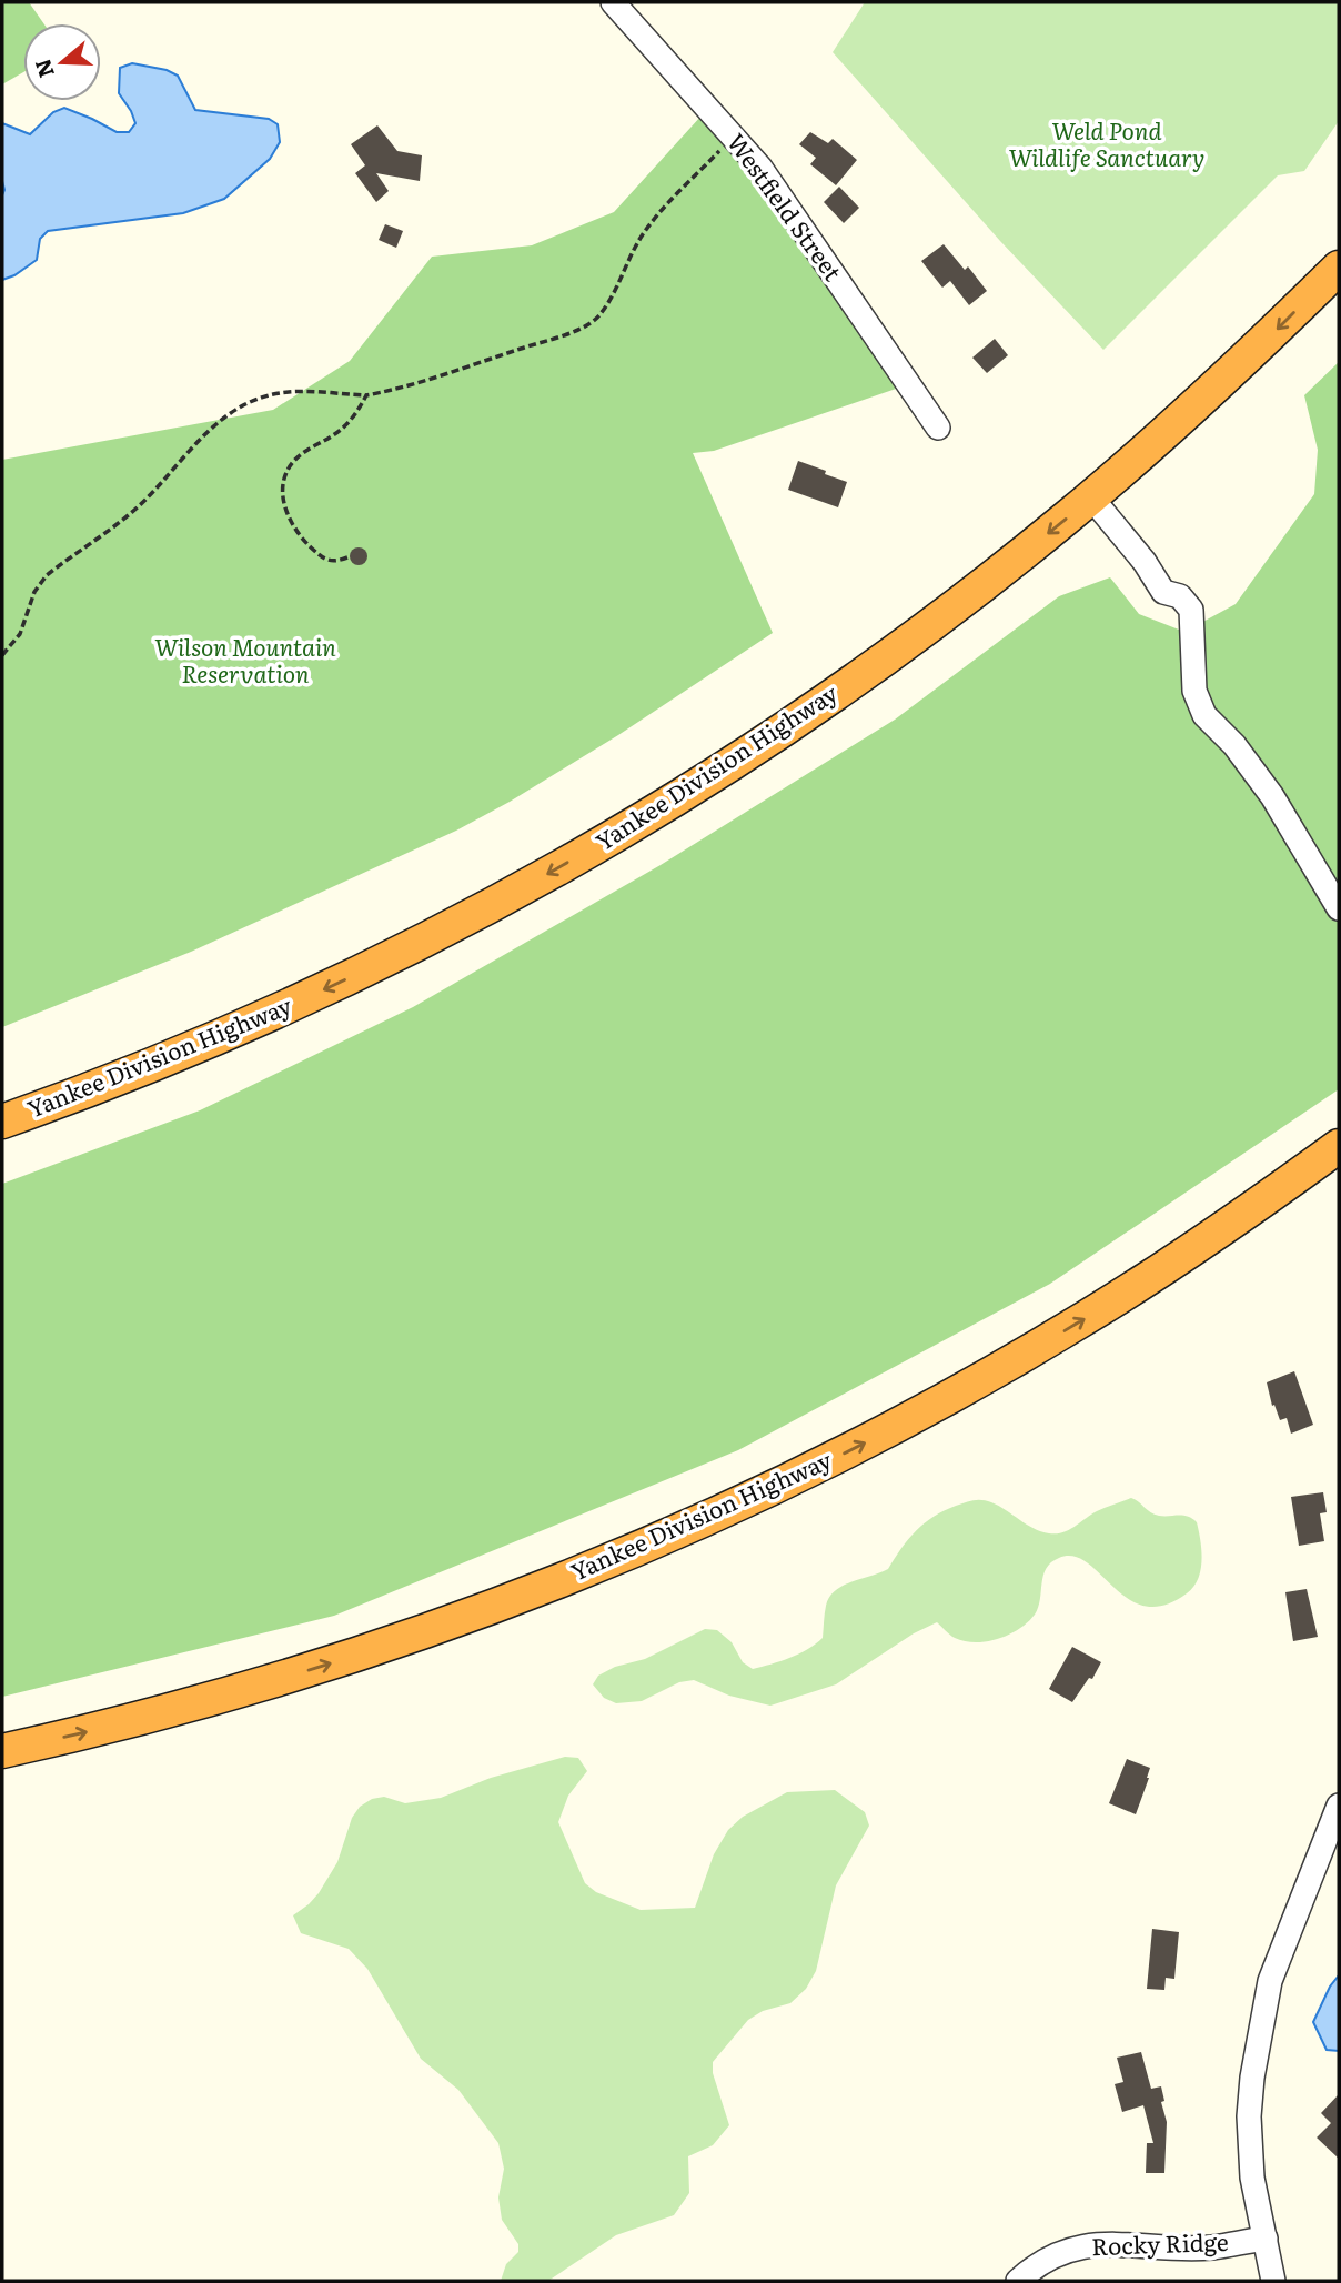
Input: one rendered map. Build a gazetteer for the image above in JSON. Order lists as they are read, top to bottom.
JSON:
{
  "streets": {
    "highway": ["Yankee Division Highway"],
    "street": ["Westfield Street", "Rocky Ridge"]
  },
  "parks": ["Weld Pond Wildlife Sanctuary", "Wilson Mountain Reservation"],
  "north": "left"
}
